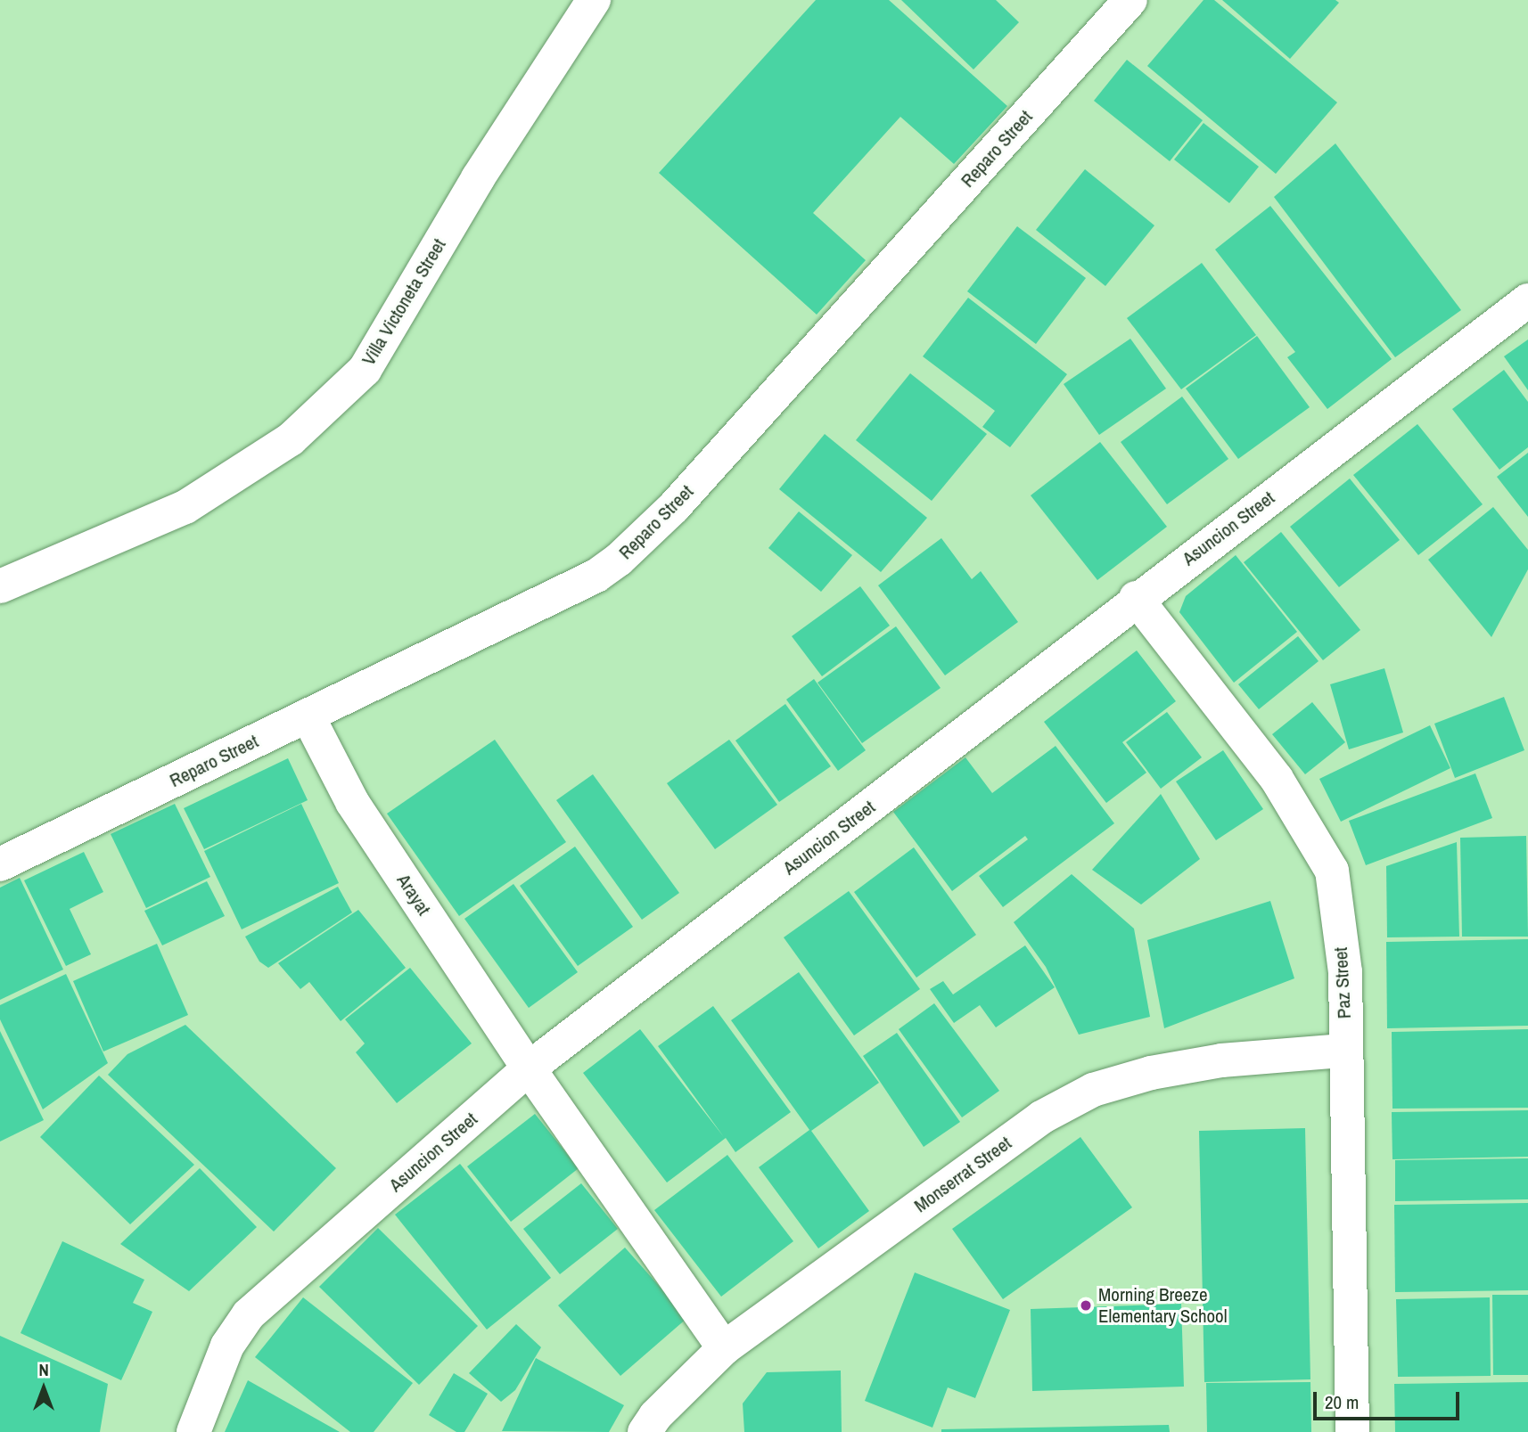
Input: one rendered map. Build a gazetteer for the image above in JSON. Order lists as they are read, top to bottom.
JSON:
{
  "streets": {
    "street": [
      "Reparo Street",
      "Villa Victoneta Street",
      "Asuncion Street",
      "Arayat",
      "Paz Street",
      "Monserrat Street"
    ]
  },
  "crossings": [
    ["Reparo Street", "Arayat"],
    ["Asuncion Street", "Arayat"],
    ["Asuncion Street", "Paz Street"],
    ["Arayat", "Monserrat Street"],
    ["Paz Street", "Monserrat Street"]
  ],
  "places": ["Morning Breeze Elementary School"],
  "scale_bar": "20 m",
  "north": "top"
}
